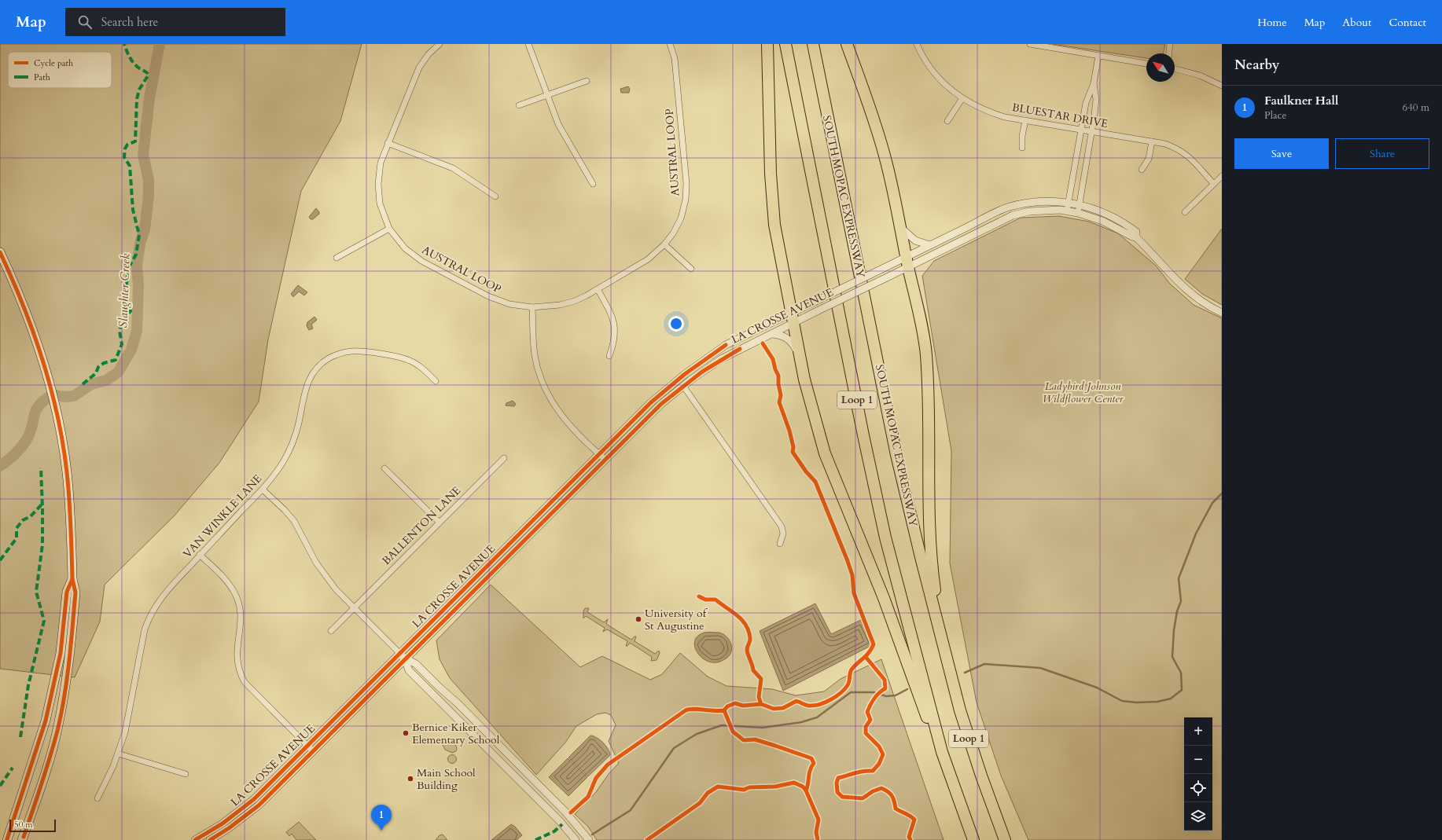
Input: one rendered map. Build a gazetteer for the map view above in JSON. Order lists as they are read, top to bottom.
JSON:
{
  "streets": {
    "highway": ["SOUTH MOPAC EXPRESSWAY", "Loop 1"],
    "street": [
      "BLUESTAR DRIVE",
      "AUSTRAL LOOP",
      "LA CROSSE AVENUE",
      "VAN WINKLE LANE",
      "BALLENTON LANE"
    ]
  },
  "water": ["Slaughter Creek"],
  "parks": ["Ladybird Johnson Wildflower Center"],
  "places": ["University of St Augustine", "Bernice Kiker Elementary School", "Main School Building"],
  "legend": ["Cycle path", "Path"],
  "scale_bar": "50 m",
  "north": "top left",
  "page": {
    "header": "Map",
    "search": "Search here",
    "nav": [
      "Home",
      "Map",
      "About",
      "Contact"
    ],
    "heading": "Nearby",
    "list": [
      {
        "mark": "1",
        "name": "Faulkner Hall",
        "note": "Place",
        "value": "640 m"
      }
    ],
    "buttons": ["Save", "Share"],
    "map_buttons": ["+", "−"],
    "pins": "1",
    "scale": "50 m"
  }
}
